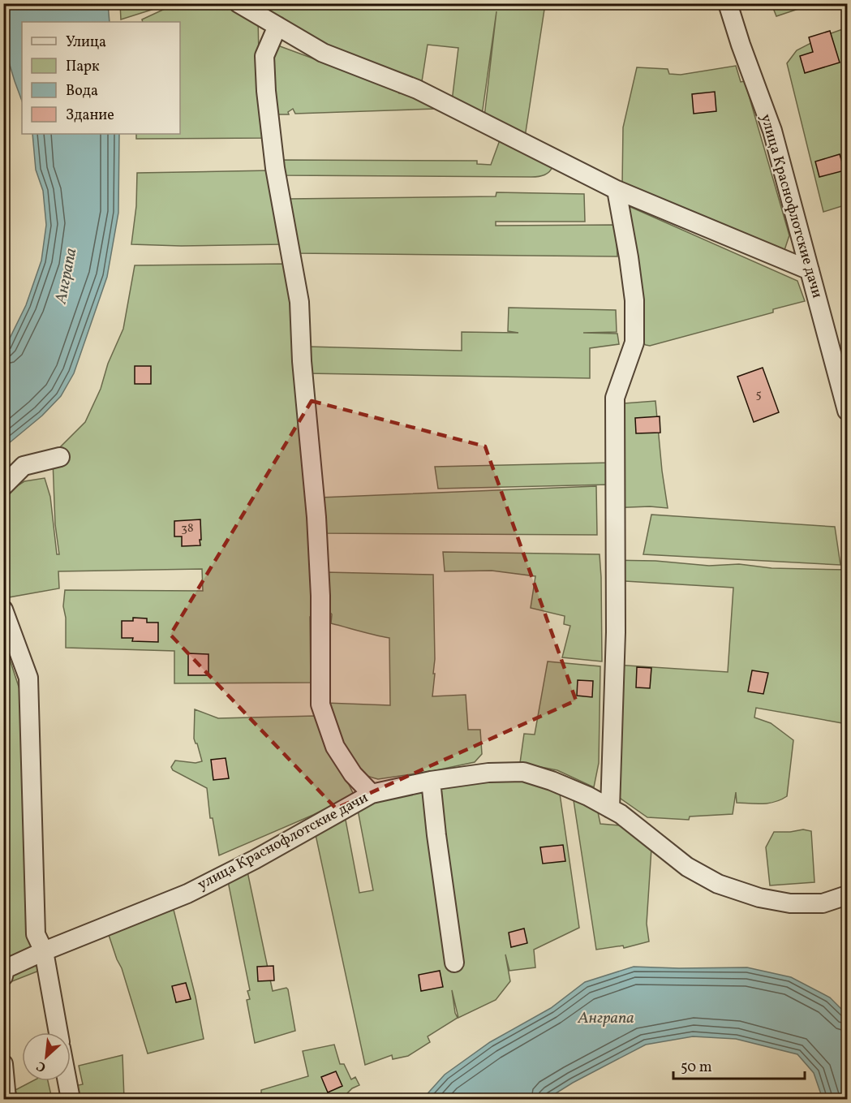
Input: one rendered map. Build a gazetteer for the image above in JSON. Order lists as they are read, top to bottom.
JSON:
{
  "streets": {
    "street": ["улица Краснофлотские дачи"]
  },
  "water": ["Анграпа"],
  "house_numbers": ["5", "38"],
  "legend": [
    "Улица",
    "Парк",
    "Вода",
    "Здание"
  ],
  "scale_bar": "50 m",
  "north": "bottom left"
}
